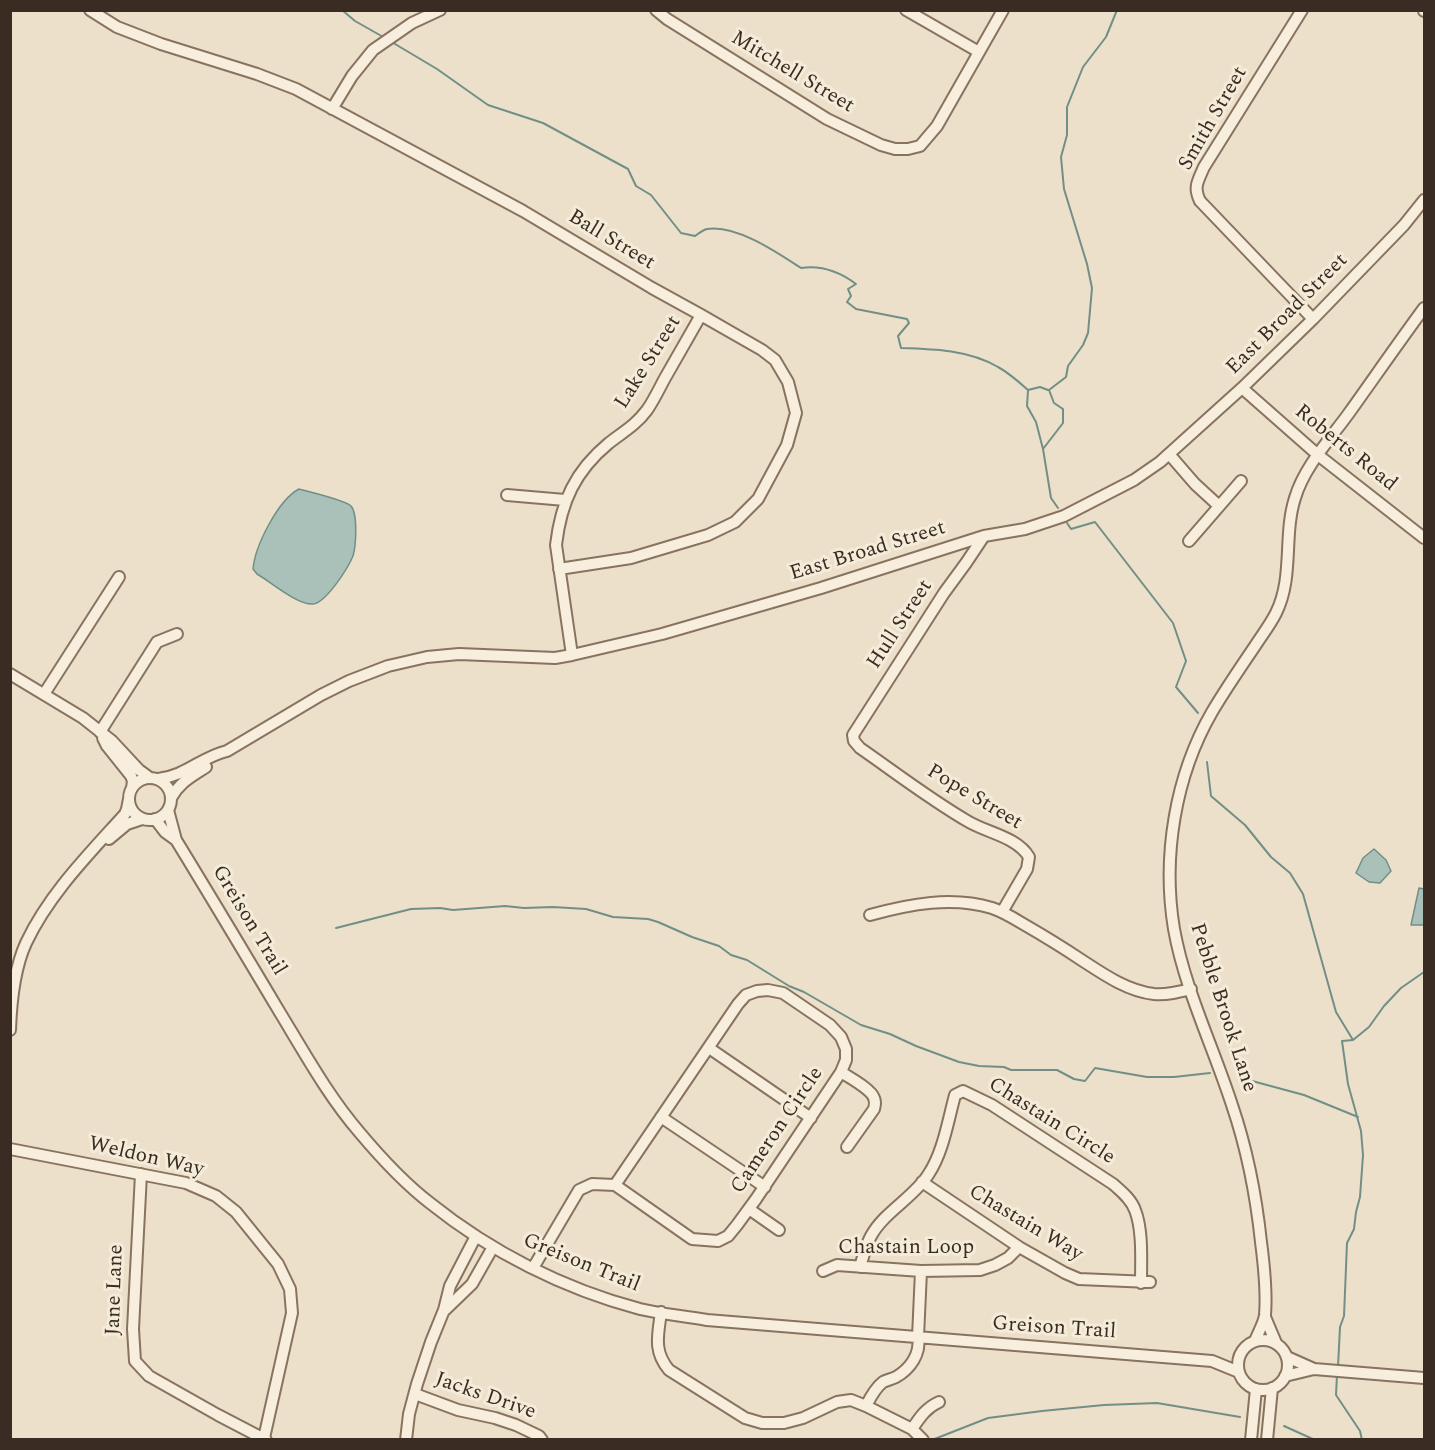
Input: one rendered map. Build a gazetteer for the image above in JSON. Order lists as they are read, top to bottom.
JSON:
{
  "streets": {
    "street": [
      "Mitchell Street",
      "Smith Street",
      "Ball Street",
      "East Broad Street",
      "Lake Street",
      "Roberts Road",
      "Hull Street",
      "Pope Street",
      "Greison Trail",
      "Pebble Brook Lane",
      "Chastain Circle",
      "Cameron Circle",
      "Weldon Way",
      "Chastain Way",
      "Chastain Loop",
      "Jane Lane",
      "Jacks Drive"
    ]
  },
  "crossings": [
    ["Smith Street", "East Broad Street"],
    ["Ball Street", "Lake Street"],
    ["East Broad Street", "Lake Street"],
    ["East Broad Street", "Roberts Road"],
    ["East Broad Street", "Hull Street"],
    ["East Broad Street", "Greison Trail"],
    ["Roberts Road", "Pebble Brook Lane"],
    ["Hull Street", "Pope Street"],
    ["Greison Trail", "Pebble Brook Lane"],
    ["Chastain Circle", "Chastain Way"],
    ["Chastain Circle", "Chastain Loop"],
    ["Weldon Way", "Jane Lane"],
    ["Chastain Way", "Chastain Loop"]
  ]
}
